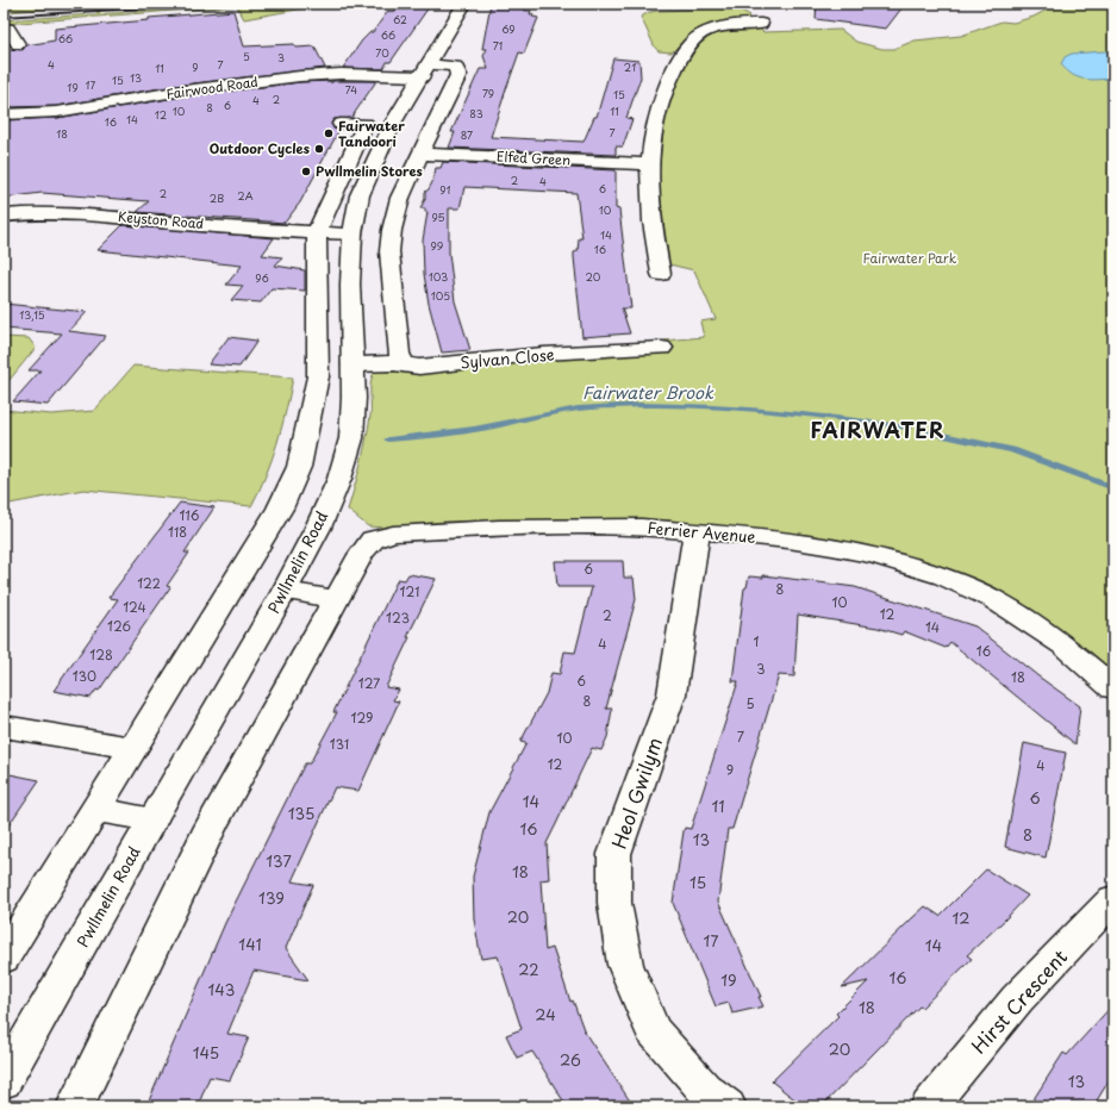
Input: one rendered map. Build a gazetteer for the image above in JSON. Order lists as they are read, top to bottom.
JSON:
{
  "streets": {
    "street": [
      "Fairwood Road",
      "Elfed Green",
      "Keyston Road",
      "Sylvan Close",
      "Ferrier Avenue",
      "Pwllmelin Road",
      "Heol Gwilym",
      "Hirst Crescent"
    ]
  },
  "crossings": [
    ["Fairwood Road", "Pwllmelin Road"],
    ["Keyston Road", "Pwllmelin Road"],
    ["Sylvan Close", "Pwllmelin Road"],
    ["Ferrier Avenue", "Heol Gwilym"]
  ],
  "districts": ["FAIRWATER"],
  "water": ["Fairwater Brook"],
  "parks": ["Fairwater Park"],
  "places": ["Fairwater Tandoori", "Outdoor Cycles", "Pwllmelin Stores"],
  "house_numbers": [
    "62",
    "69",
    "66",
    "66",
    "71",
    "70",
    "5",
    "3",
    "4",
    "7",
    "9",
    "21",
    "11",
    "13",
    "15",
    "17",
    "19",
    "74",
    "79",
    "15",
    "2",
    "4",
    "6",
    "8",
    "10",
    "11",
    "83",
    "12",
    "14",
    "16",
    "7",
    "18",
    "87",
    "2",
    "4",
    "6",
    "91",
    "2",
    "2A",
    "2B",
    "10",
    "95",
    "14",
    "99",
    "16",
    "103",
    "20",
    "96",
    "105",
    "13,15",
    "116",
    "118",
    "6",
    "122",
    "8",
    "121",
    "10",
    "124",
    "12",
    "2",
    "123",
    "126",
    "14",
    "1",
    "4",
    "16",
    "128",
    "3",
    "130",
    "18",
    "6",
    "127",
    "8",
    "5",
    "129",
    "7",
    "10",
    "131",
    "12",
    "4",
    "9",
    "6",
    "14",
    "11",
    "135",
    "16",
    "8",
    "13",
    "137",
    "18",
    "15",
    "139",
    "20",
    "12",
    "17",
    "141",
    "14",
    "22",
    "16",
    "19",
    "143",
    "18",
    "24",
    "20",
    "145",
    "26",
    "13"
  ]
}
